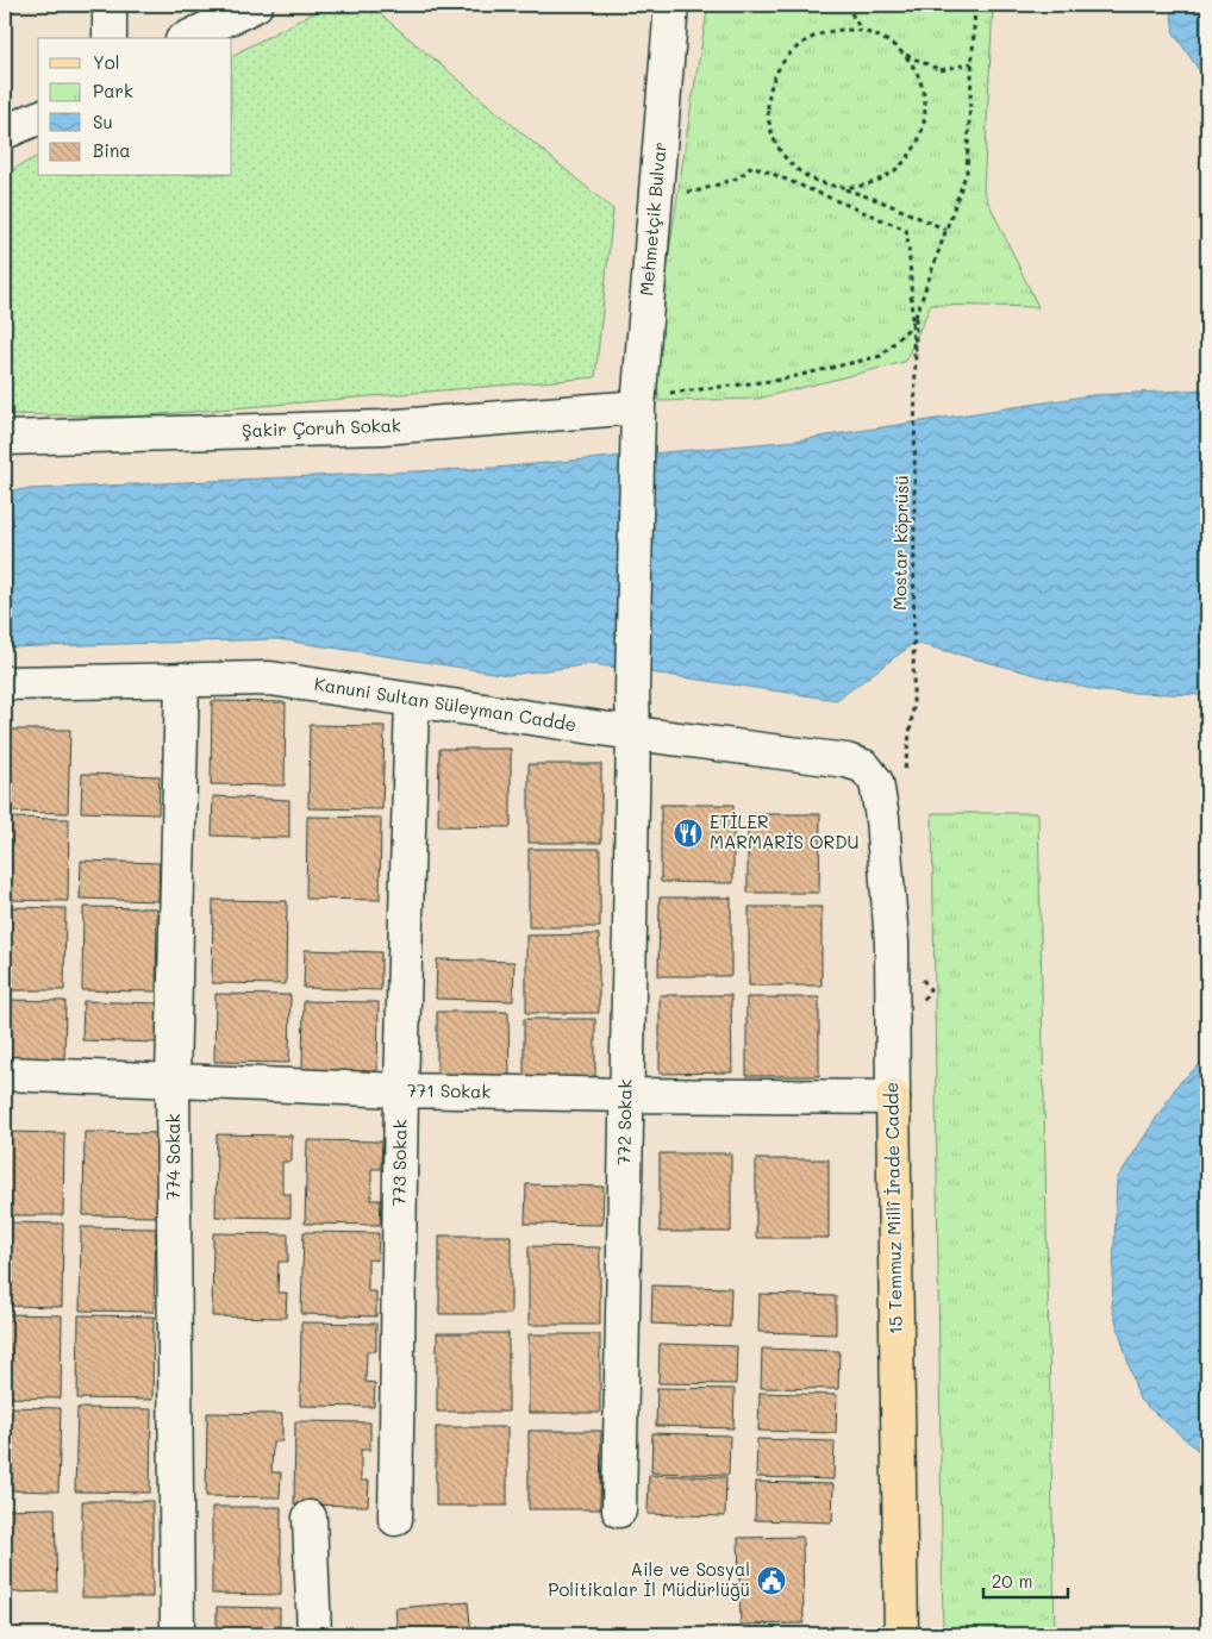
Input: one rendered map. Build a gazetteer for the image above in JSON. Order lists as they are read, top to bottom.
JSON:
{
  "streets": {
    "main road": ["15 Temmuz Millî İrade Cadde"],
    "street": [
      "Mehmetçik Bulvar",
      "Şakir Çoruh Sokak",
      "Kanuni Sultan Süleyman Cadde",
      "771 Sokak",
      "772 Sokak",
      "774 Sokak",
      "773 Sokak"
    ],
    "path": ["Mostar köprüsü"]
  },
  "crossings": [
    ["Mehmetçik Bulvar", "Şakir Çoruh Sokak"],
    ["Mehmetçik Bulvar", "Kanuni Sultan Süleyman Cadde"],
    ["Mehmetçik Bulvar", "772 Sokak"],
    ["Kanuni Sultan Süleyman Cadde", "772 Sokak"],
    ["Kanuni Sultan Süleyman Cadde", "774 Sokak"],
    ["Kanuni Sultan Süleyman Cadde", "773 Sokak"],
    ["Kanuni Sultan Süleyman Cadde", "15 Temmuz Millî İrade Cadde"],
    ["771 Sokak", "772 Sokak"],
    ["771 Sokak", "774 Sokak"],
    ["771 Sokak", "773 Sokak"],
    ["771 Sokak", "15 Temmuz Millî İrade Cadde"]
  ],
  "places": {
    "restaurant": ["ETİLER MARMARİS ORDU"],
    "public building": ["Aile ve Sosyal Politikalar İl Müdürlüğü"]
  },
  "legend": [
    "Yol",
    "Park",
    "Su",
    "Bina"
  ],
  "scale_bar": "20 m"
}
